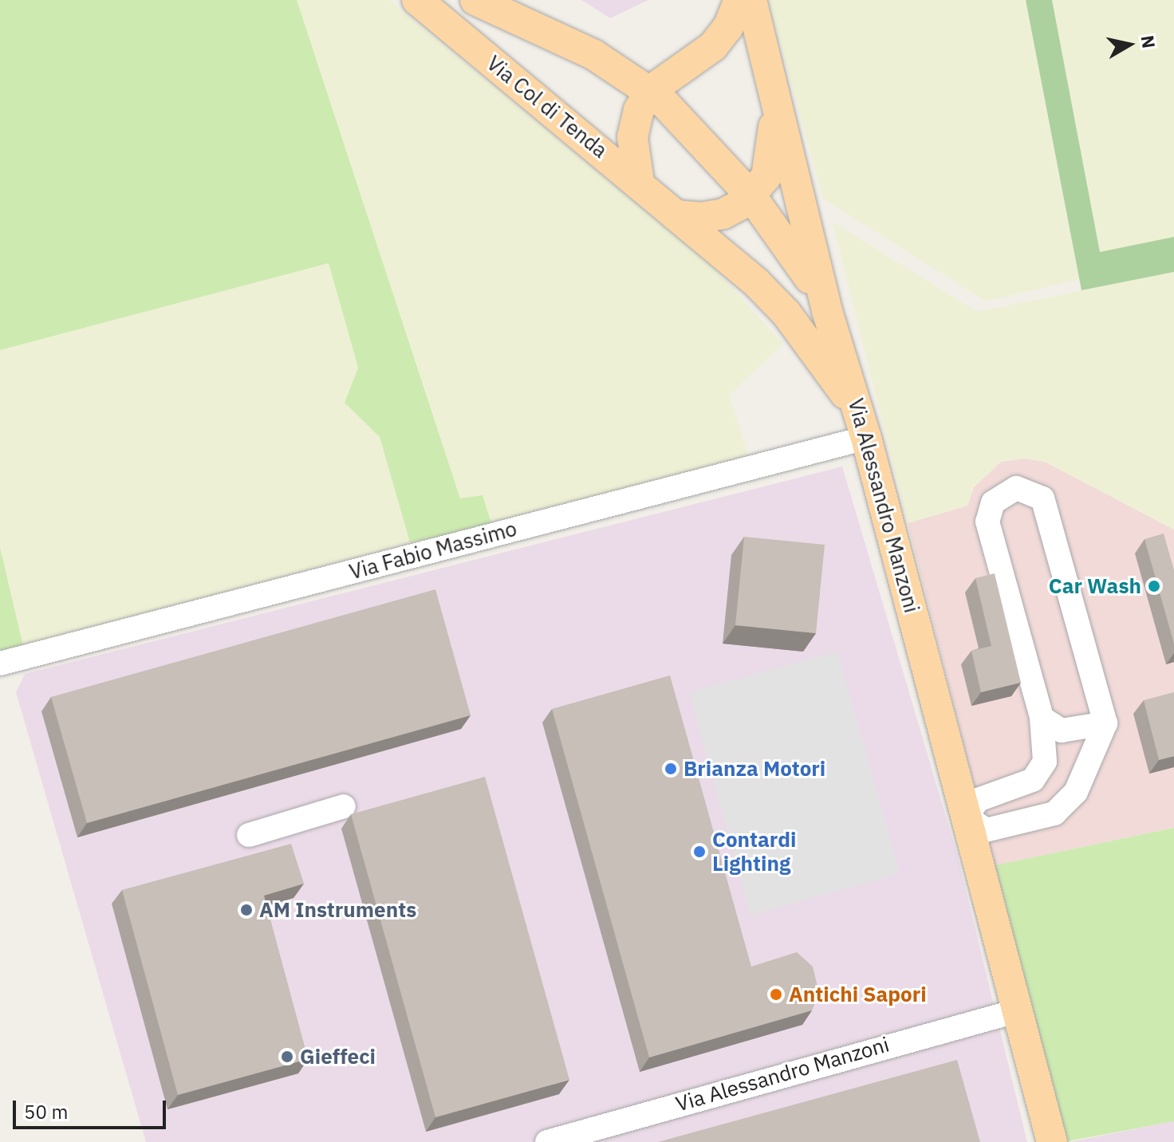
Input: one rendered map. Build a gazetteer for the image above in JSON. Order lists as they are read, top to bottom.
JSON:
{
  "streets": {
    "main road": ["Via Col di Tenda", "Via Alessandro Manzoni"],
    "street": ["Via Fabio Massimo"]
  },
  "crossings": [
    ["Via Col di Tenda", "Via Alessandro Manzoni"],
    ["Via Col di Tenda", "Via Fabio Massimo"],
    ["Via Alessandro Manzoni", "Via Fabio Massimo"]
  ],
  "places": [
    "Car Wash",
    "Brianza Motori",
    "Contardi Lighting",
    "AM Instruments",
    "Antichi Sapori",
    "Gieffeci"
  ],
  "scale_bar": "50 m",
  "north": "right"
}
